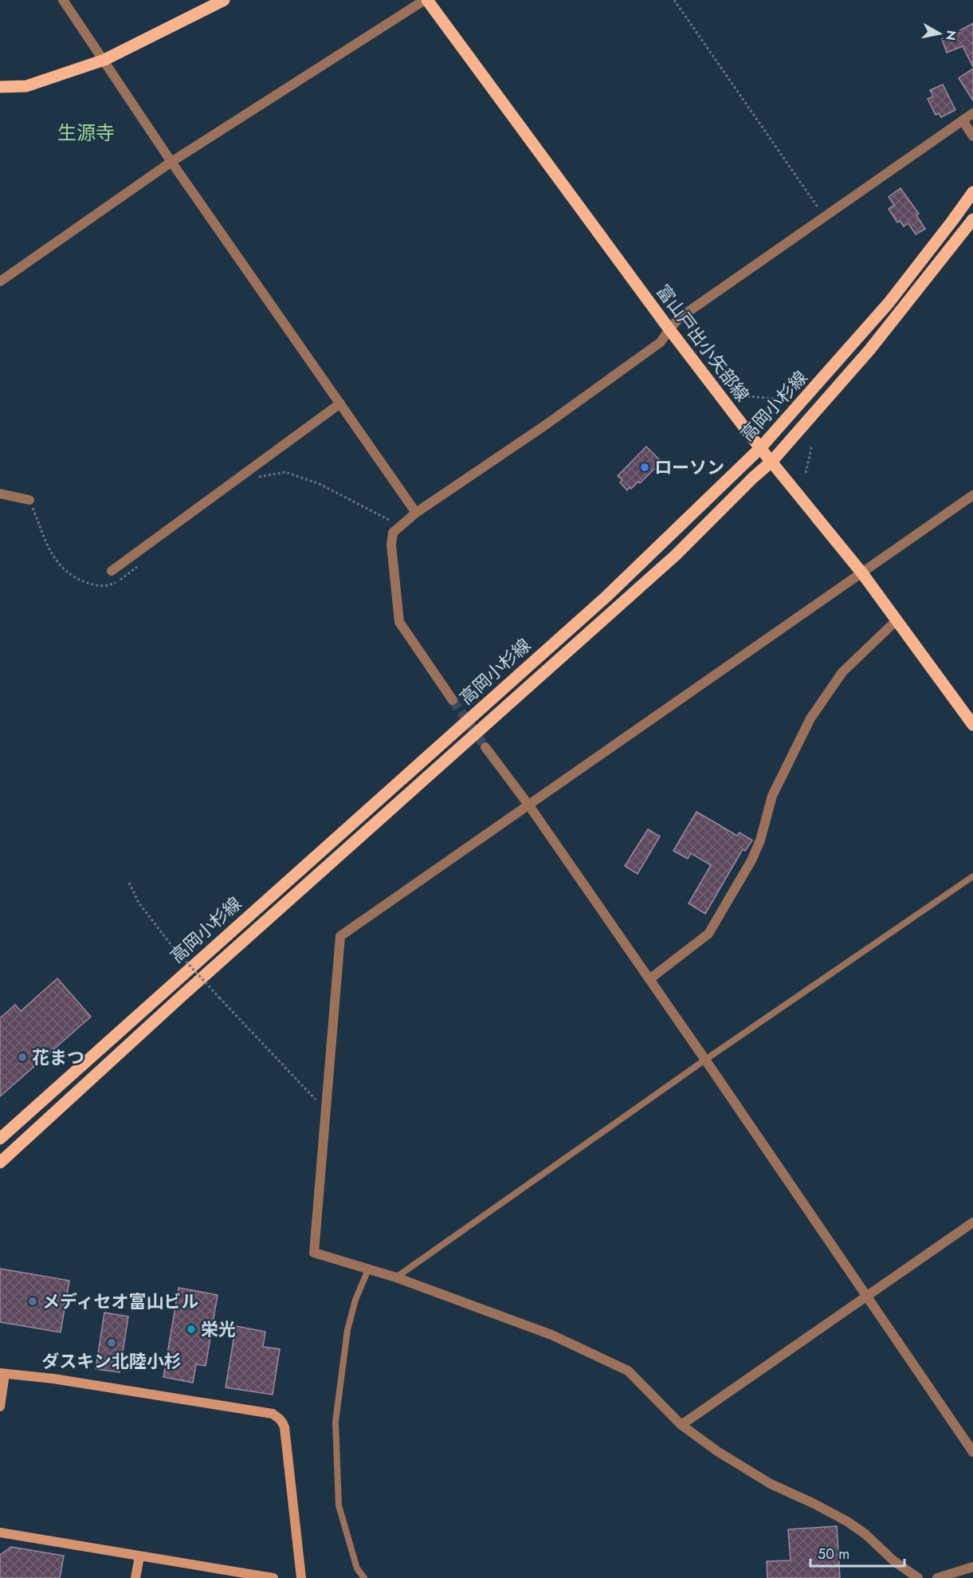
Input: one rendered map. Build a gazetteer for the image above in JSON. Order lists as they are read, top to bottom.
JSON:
{
  "streets": {
    "main road": ["富山戸出小矢部線", "高岡小杉線"]
  },
  "crossings": [
    ["富山戸出小矢部線", "高岡小杉線"]
  ],
  "districts": ["生源寺"],
  "places": [
    "ローソン",
    "花まつ",
    "メディセオ富山ビル",
    "栄光",
    "ダスキン北陸小杉"
  ],
  "scale_bar": "50 m",
  "north": "right"
}
